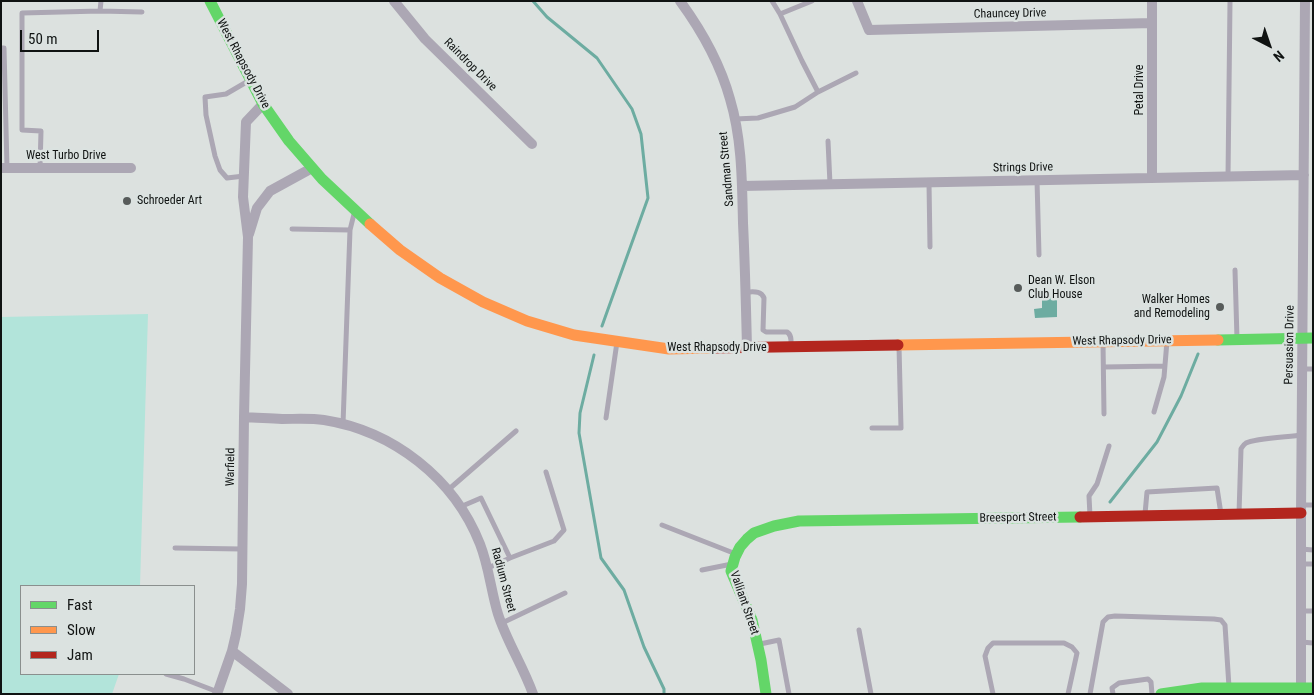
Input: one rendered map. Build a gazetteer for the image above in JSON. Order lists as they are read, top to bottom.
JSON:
{
  "streets": {
    "street": [
      "Chauncey Drive",
      "West Rhapsody Drive",
      "Raindrop Drive",
      "Petal Drive",
      "West Turbo Drive",
      "Strings Drive",
      "Sandman Street",
      "Persuasion Drive",
      "Warfield",
      "Breesport Street",
      "Radium Street",
      "Valliant Street"
    ]
  },
  "crossings": [
    ["Chauncey Drive", "Petal Drive"],
    ["West Rhapsody Drive", "Sandman Street"],
    ["West Rhapsody Drive", "Persuasion Drive"],
    ["West Rhapsody Drive", "Warfield"],
    ["Petal Drive", "Strings Drive"],
    ["Strings Drive", "Sandman Street"],
    ["Strings Drive", "Persuasion Drive"],
    ["Persuasion Drive", "Breesport Street"],
    ["Warfield", "Radium Street"],
    ["Breesport Street", "Valliant Street"]
  ],
  "places": ["Schroeder Art", "Dean W. Elson Club House", "Walker Homes and Remodeling"],
  "legend": ["Fast", "Slow", "Jam"],
  "scale_bar": "50 m",
  "north": "bottom right"
}
